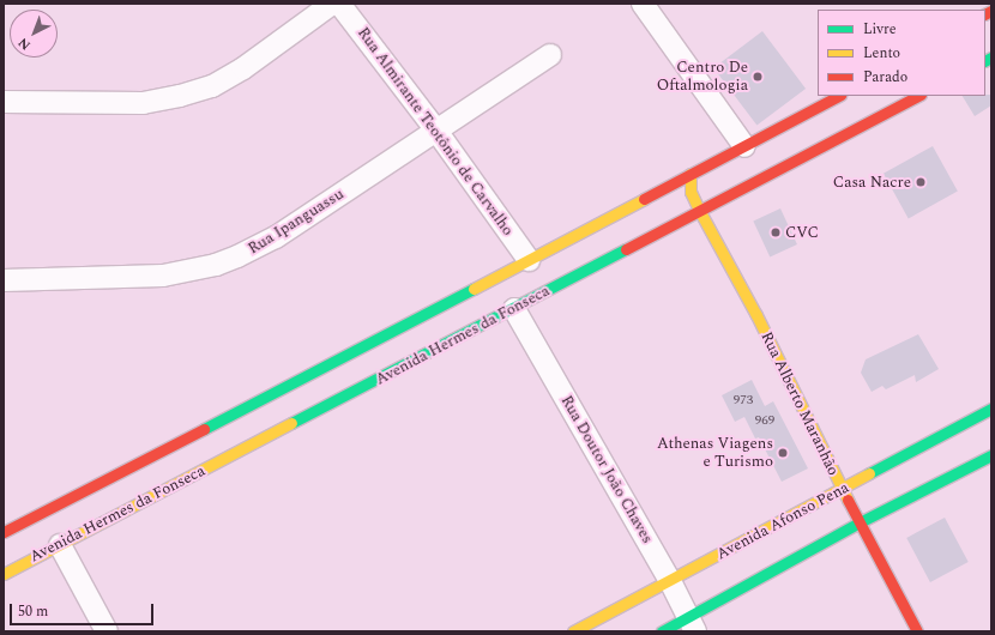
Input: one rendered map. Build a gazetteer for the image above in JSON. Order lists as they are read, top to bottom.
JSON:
{
  "streets": {
    "main road": ["Avenida Hermes da Fonseca", "Rua Alberto Maranhão", "Avenida Afonso Pena"],
    "street": ["Rua Almirante Teotônio de Carvalho", "Rua Ipanguassu", "Rua Doutor João Chaves"]
  },
  "crossings": [
    ["Rua Almirante Teotônio de Carvalho", "Rua Ipanguassu"],
    ["Avenida Hermes da Fonseca", "Rua Alberto Maranhão"],
    ["Avenida Hermes da Fonseca", "Rua Doutor João Chaves"],
    ["Rua Alberto Maranhão", "Avenida Afonso Pena"],
    ["Rua Doutor João Chaves", "Avenida Afonso Pena"]
  ],
  "places": [
    "Centro De Oftalmologia",
    "Casa Nacre",
    "CVC",
    "Athenas Viagens e Turismo"
  ],
  "house_numbers": ["973", "969"],
  "legend": ["Livre", "Lento", "Parado"],
  "scale_bar": "50 m",
  "north": "bottom left"
}
